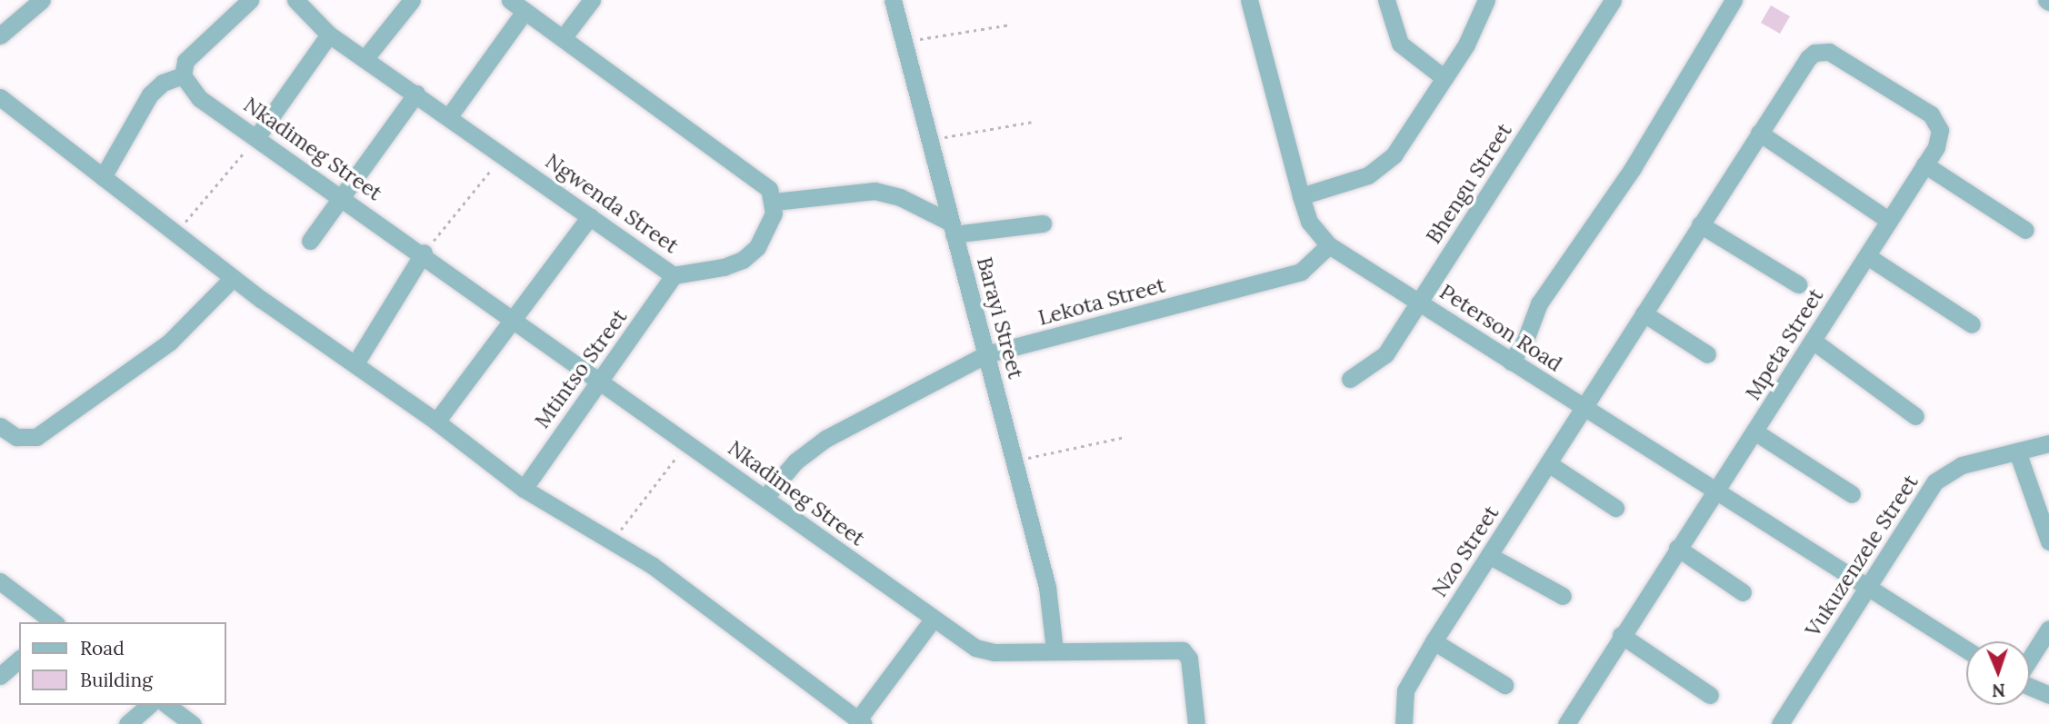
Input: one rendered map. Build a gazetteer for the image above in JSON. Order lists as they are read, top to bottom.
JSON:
{
  "streets": {
    "street": [
      "Nkadimeg Street",
      "Bhengu Street",
      "Ngwenda Street",
      "Lekota Street",
      "Barayi Street",
      "Peterson Road",
      "Mpeta Street",
      "Mtintso Street",
      "Nzo Street",
      "Vukuzenzele Street"
    ]
  },
  "crossings": [
    ["Nkadimeg Street", "Lekota Street"],
    ["Nkadimeg Street", "Barayi Street"],
    ["Nkadimeg Street", "Mtintso Street"],
    ["Bhengu Street", "Peterson Road"],
    ["Ngwenda Street", "Mtintso Street"],
    ["Lekota Street", "Barayi Street"],
    ["Lekota Street", "Peterson Road"],
    ["Peterson Road", "Mpeta Street"],
    ["Peterson Road", "Nzo Street"],
    ["Peterson Road", "Vukuzenzele Street"],
    ["Mpeta Street", "Nzo Street"]
  ],
  "legend": ["Road", "Building"],
  "north": "bottom"
}
